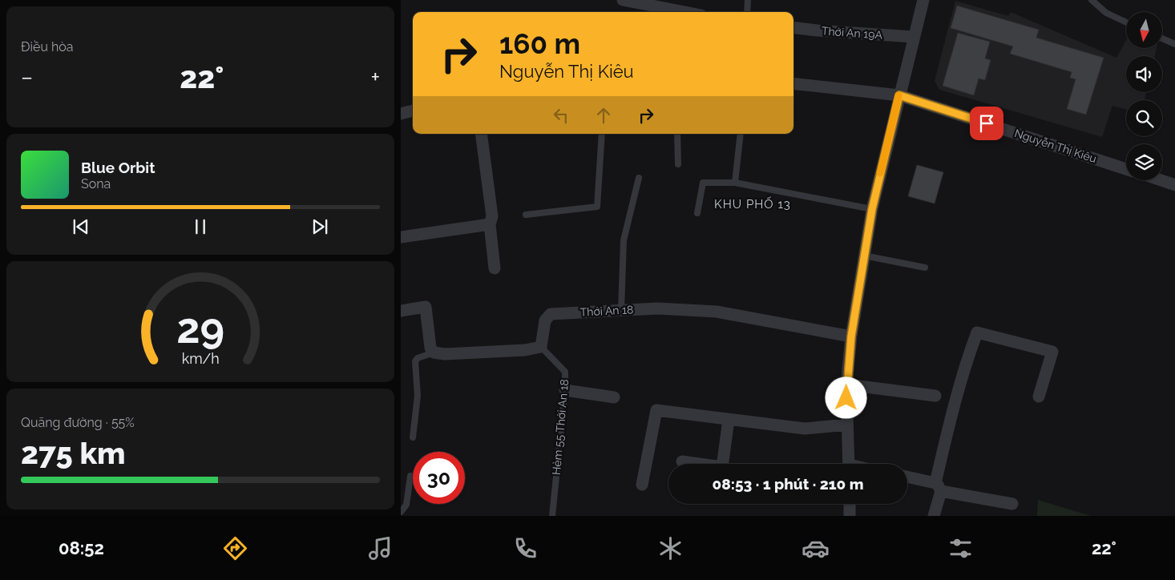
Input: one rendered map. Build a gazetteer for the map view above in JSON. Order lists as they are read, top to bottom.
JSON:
{
  "streets": {
    "street": ["Thới An 19A", "Nguyễn Thị Kiêu", "Thới An 18"],
    "lane": ["Hẻm 55 Thới An 18"]
  },
  "crossings": [
    ["Thới An 18", "Hẻm 55 Thới An 18"]
  ],
  "districts": ["KHU PHỐ 13"],
  "north": "bottom",
  "page": {
    "tile": [
      "Điều hòa",
      ["Quãng đường · 55%", "275 km"]
    ],
    "turn": ["160 m", "Nguyễn Thị Kiêu"],
    "heat": ["−", "22°", "+"],
    "song": ["Blue Orbit", "Sona"],
    "limit": "30",
    "trip": "08:53 · 1 phút · 210 m",
    "tabs": ["08:52", "22°"],
    "gauge": ["29", "km/h"]
  }
}
